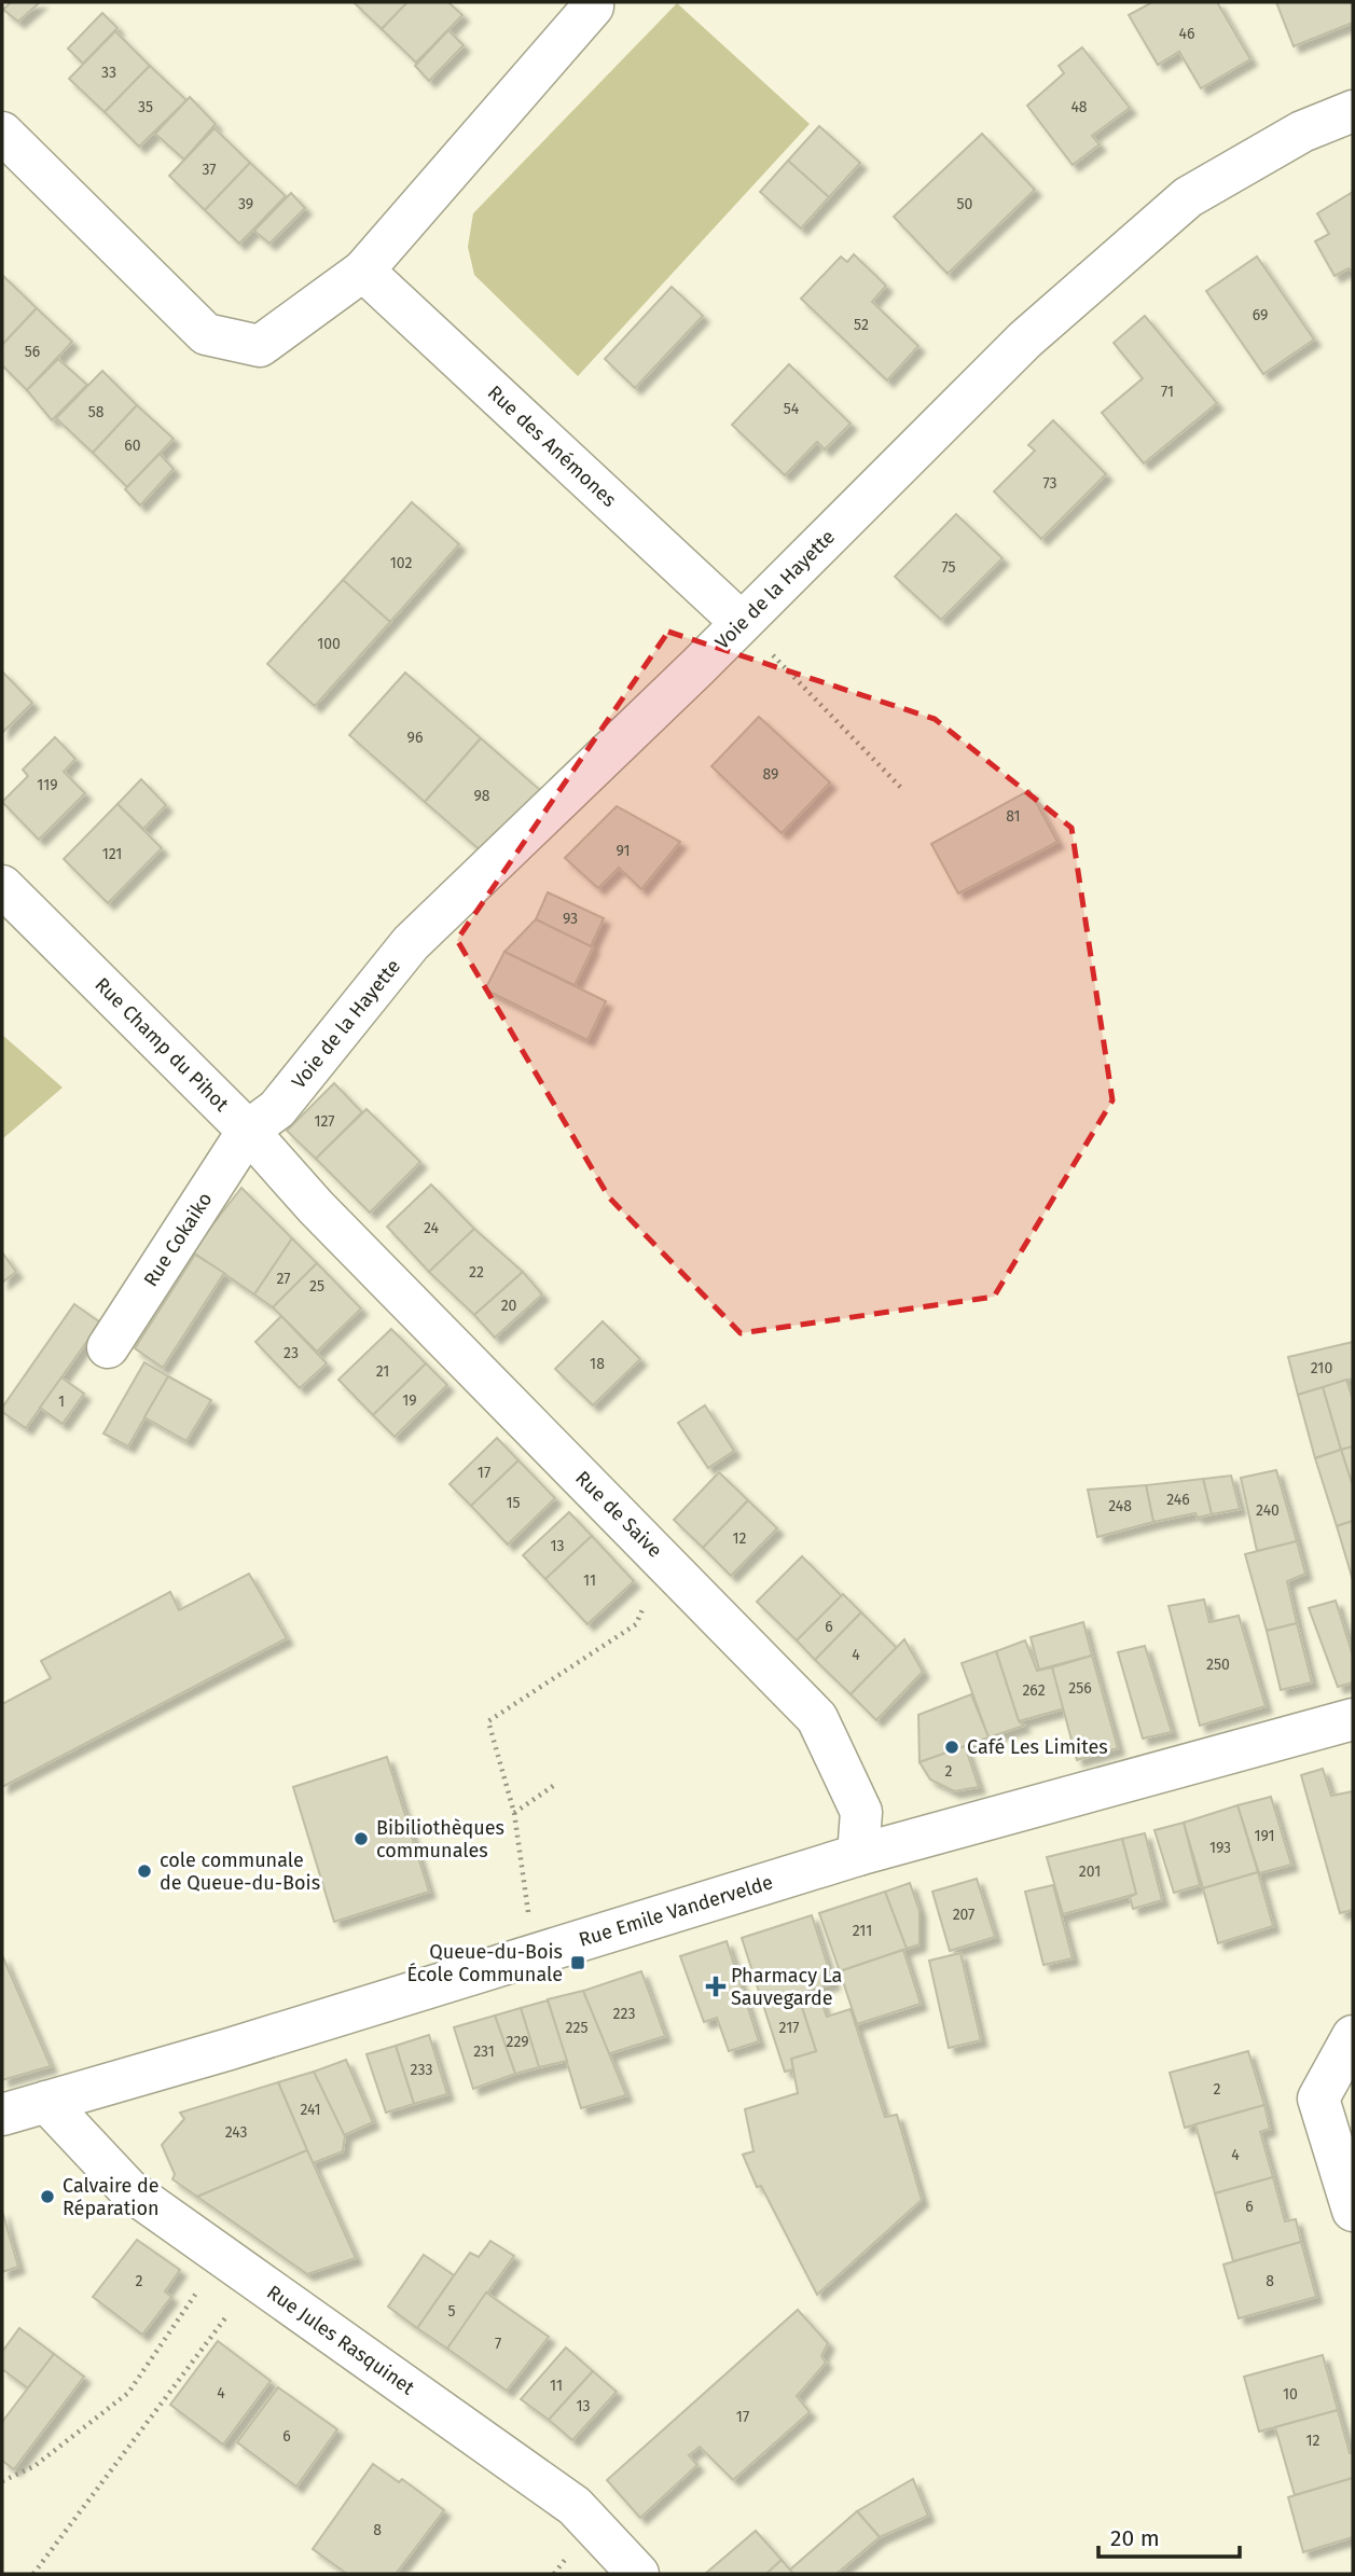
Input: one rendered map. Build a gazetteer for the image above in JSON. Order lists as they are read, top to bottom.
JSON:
{
  "streets": {
    "street": [
      "Rue des Anémones",
      "Voie de la Hayette",
      "Rue Champ du Pihot",
      "Rue Cokaiko",
      "Rue de Saive",
      "Rue Emile Vandervelde",
      "Rue Jules Rasquinet"
    ]
  },
  "crossings": [
    ["Rue des Anémones", "Voie de la Hayette"],
    ["Voie de la Hayette", "Rue Champ du Pihot"],
    ["Voie de la Hayette", "Rue Cokaiko"],
    ["Rue Champ du Pihot", "Rue Cokaiko"],
    ["Rue Champ du Pihot", "Rue de Saive"],
    ["Rue de Saive", "Rue Emile Vandervelde"],
    ["Rue Emile Vandervelde", "Rue Jules Rasquinet"]
  ],
  "places": {
    "other": [
      "Café Les Limites",
      "Bibiliothèques communales",
      "cole communale de Queue-du-Bois",
      "Calvaire de Réparation"
    ],
    "transit": ["Queue-du-Bois École Communale"],
    "health": ["Pharmacy La Sauvegarde"]
  },
  "house_numbers": [
    "46",
    "33",
    "35",
    "48",
    "37",
    "39",
    "50",
    "69",
    "52",
    "56",
    "71",
    "54",
    "58",
    "60",
    "73",
    "102",
    "75",
    "100",
    "96",
    "89",
    "119",
    "98",
    "81",
    "91",
    "121",
    "93",
    "127",
    "24",
    "22",
    "27",
    "25",
    "20",
    "23",
    "18",
    "210",
    "21",
    "19",
    "1",
    "17",
    "246",
    "15",
    "248",
    "240",
    "12",
    "13",
    "11",
    "6",
    "4",
    "250",
    "256",
    "262",
    "2",
    "191",
    "193",
    "201",
    "207",
    "211",
    "223",
    "225",
    "217",
    "229",
    "231",
    "233",
    "2",
    "241",
    "243",
    "4",
    "6",
    "2",
    "8",
    "5",
    "7",
    "11",
    "4",
    "10",
    "13",
    "17",
    "6",
    "12",
    "8"
  ],
  "scale_bar": "20 m"
}
